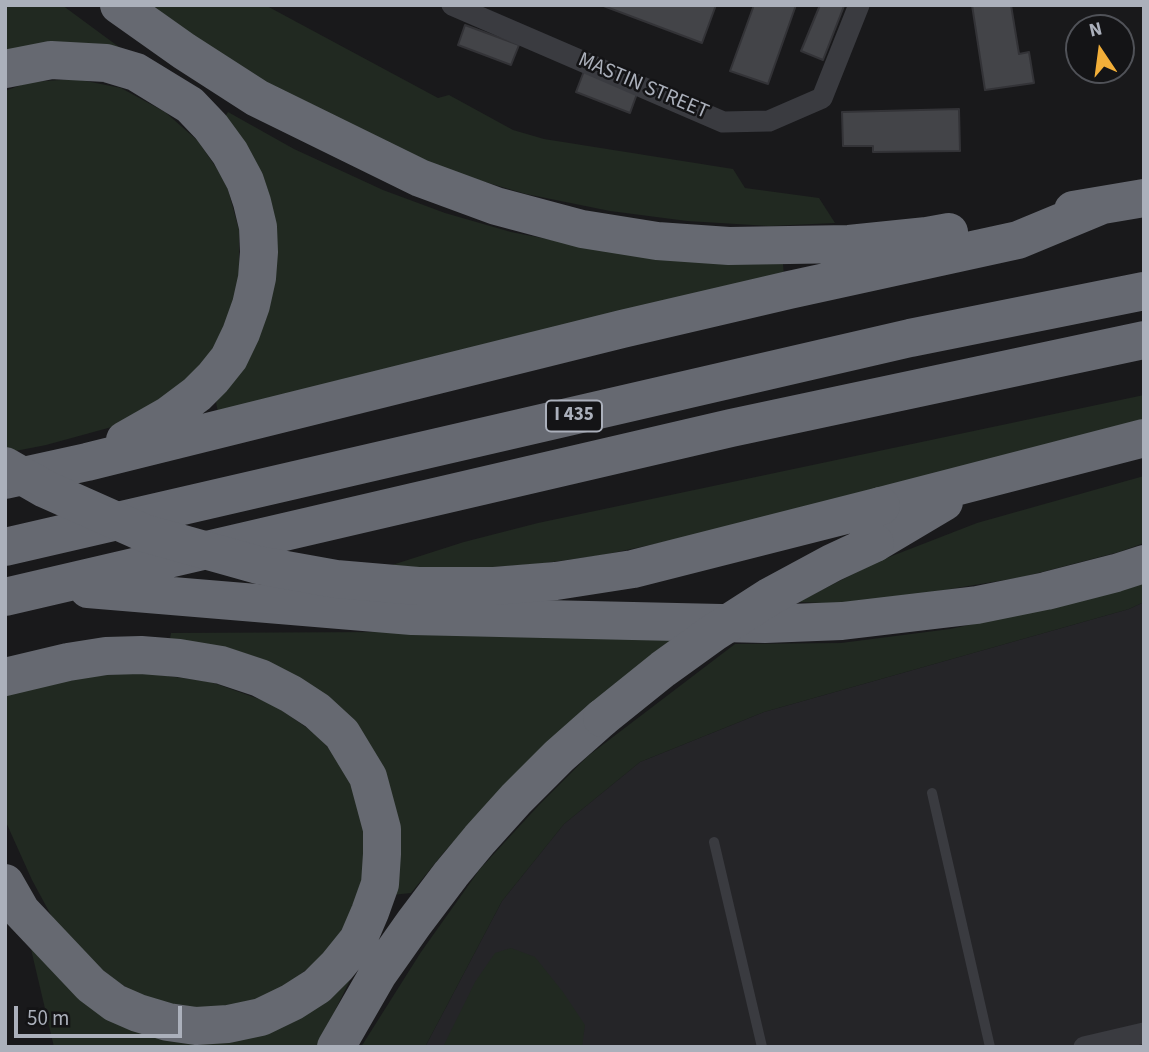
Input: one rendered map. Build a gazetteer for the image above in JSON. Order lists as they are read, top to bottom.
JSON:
{
  "streets": {
    "highway": ["I 435"],
    "street": ["MASTIN STREET"]
  },
  "scale_bar": "50 m",
  "north": "top"
}
